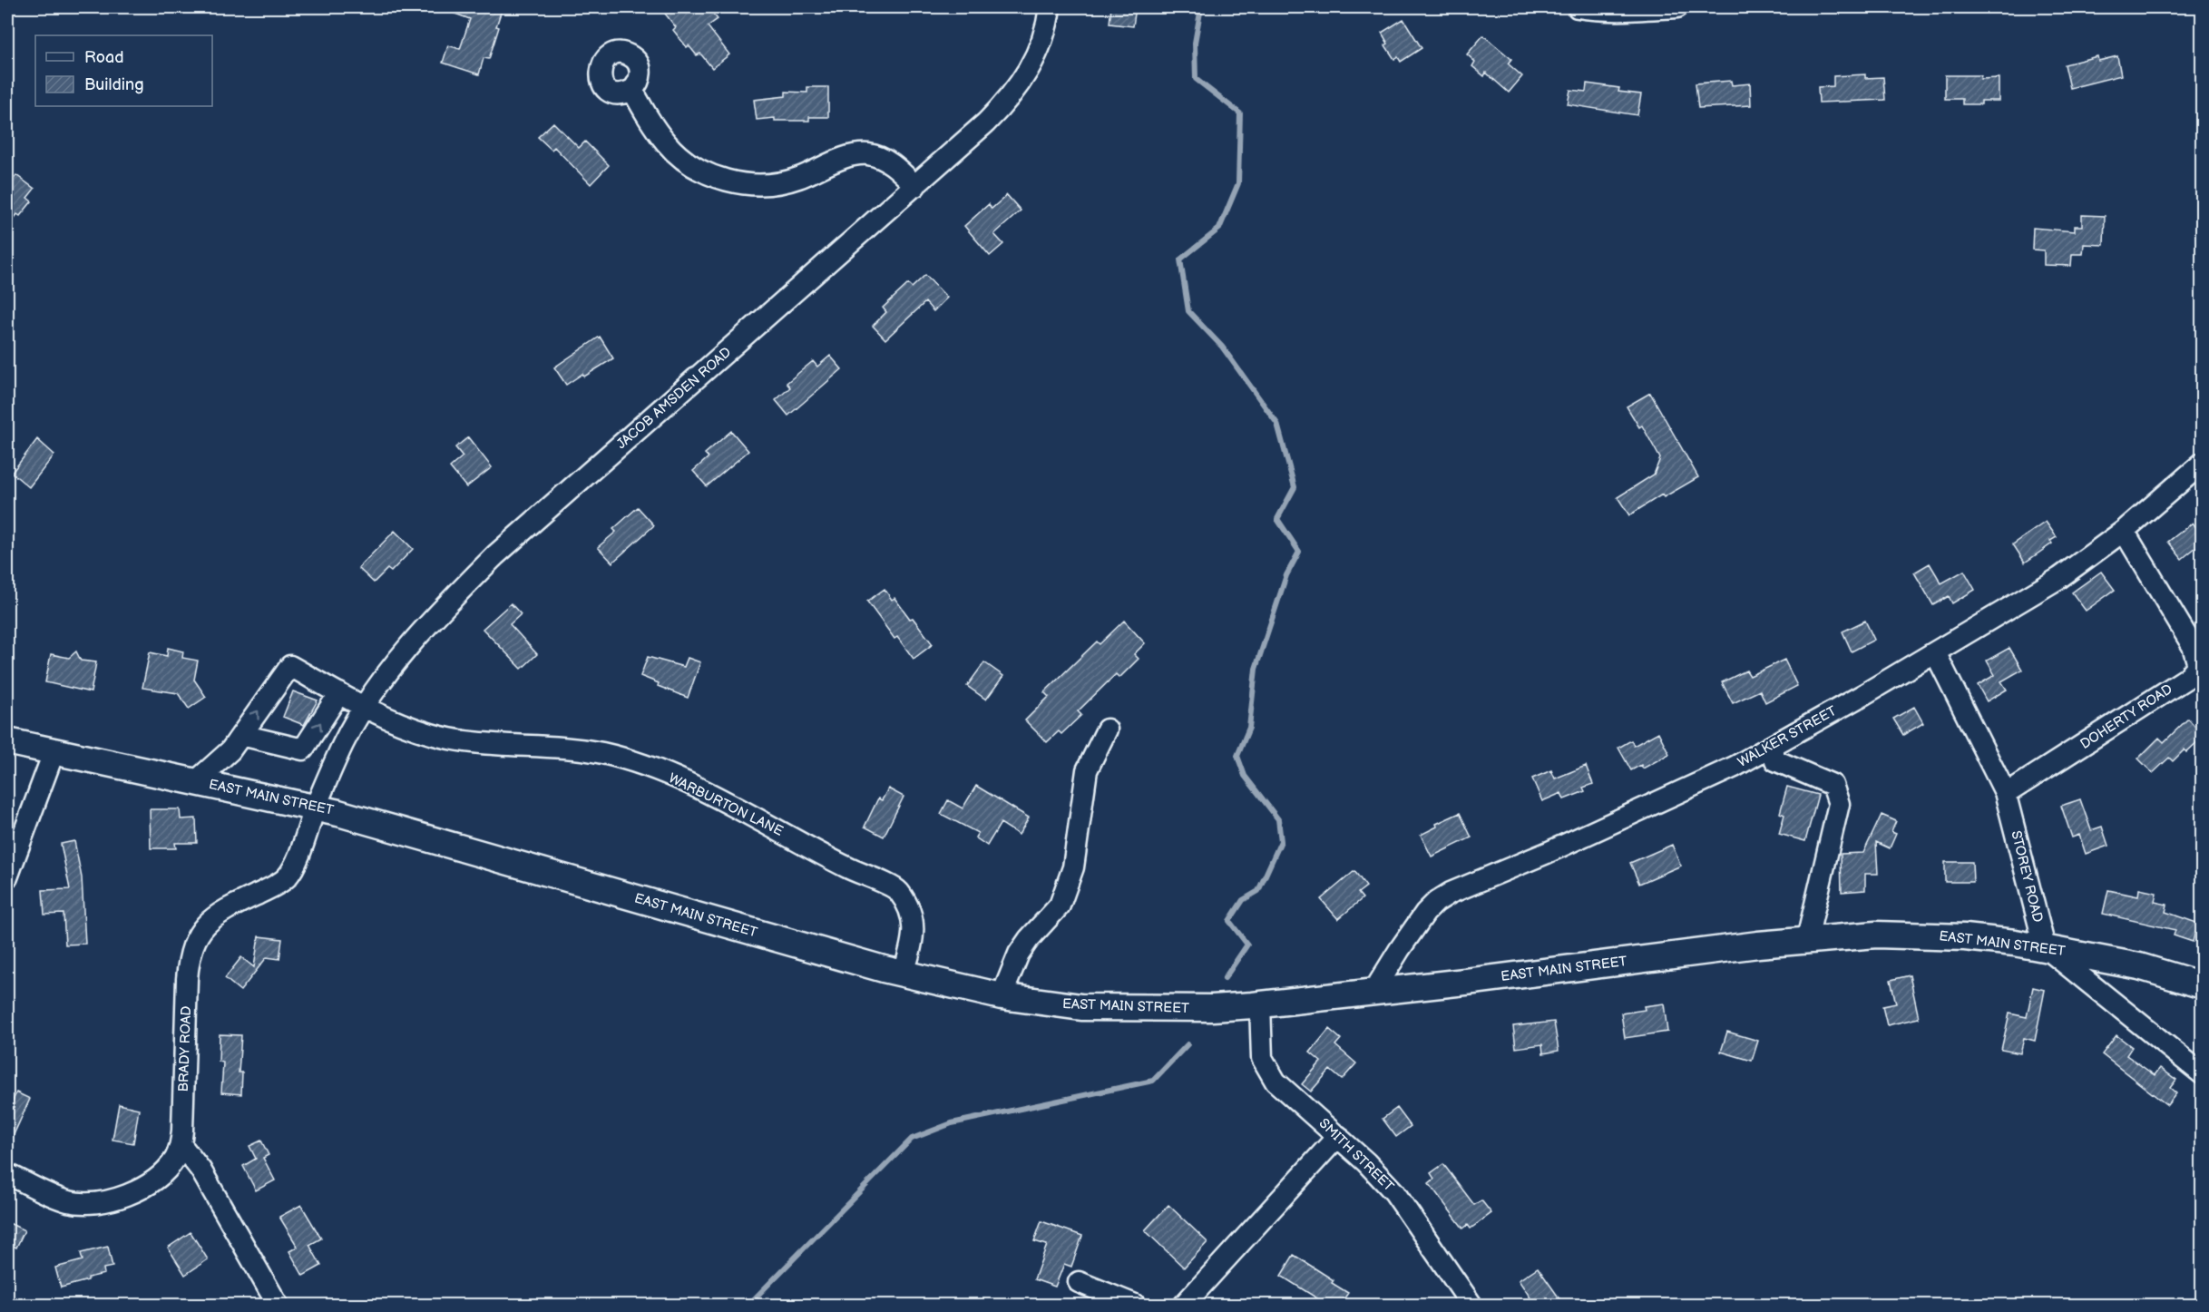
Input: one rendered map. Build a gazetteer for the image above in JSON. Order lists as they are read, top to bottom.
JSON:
{
  "streets": {
    "main road": ["EAST MAIN STREET"],
    "street": [
      "JACOB AMSDEN ROAD",
      "DOHERTY ROAD",
      "WALKER STREET",
      "WARBURTON LANE",
      "STOREY ROAD",
      "BRADY ROAD",
      "SMITH STREET"
    ]
  },
  "crossings": [
    ["JACOB AMSDEN ROAD", "EAST MAIN STREET"],
    ["JACOB AMSDEN ROAD", "WARBURTON LANE"],
    ["JACOB AMSDEN ROAD", "BRADY ROAD"],
    ["DOHERTY ROAD", "WALKER STREET"],
    ["DOHERTY ROAD", "STOREY ROAD"],
    ["WALKER STREET", "EAST MAIN STREET"],
    ["WALKER STREET", "STOREY ROAD"],
    ["EAST MAIN STREET", "WARBURTON LANE"],
    ["EAST MAIN STREET", "STOREY ROAD"],
    ["EAST MAIN STREET", "BRADY ROAD"],
    ["EAST MAIN STREET", "SMITH STREET"]
  ],
  "legend": ["Road", "Building"]
}
